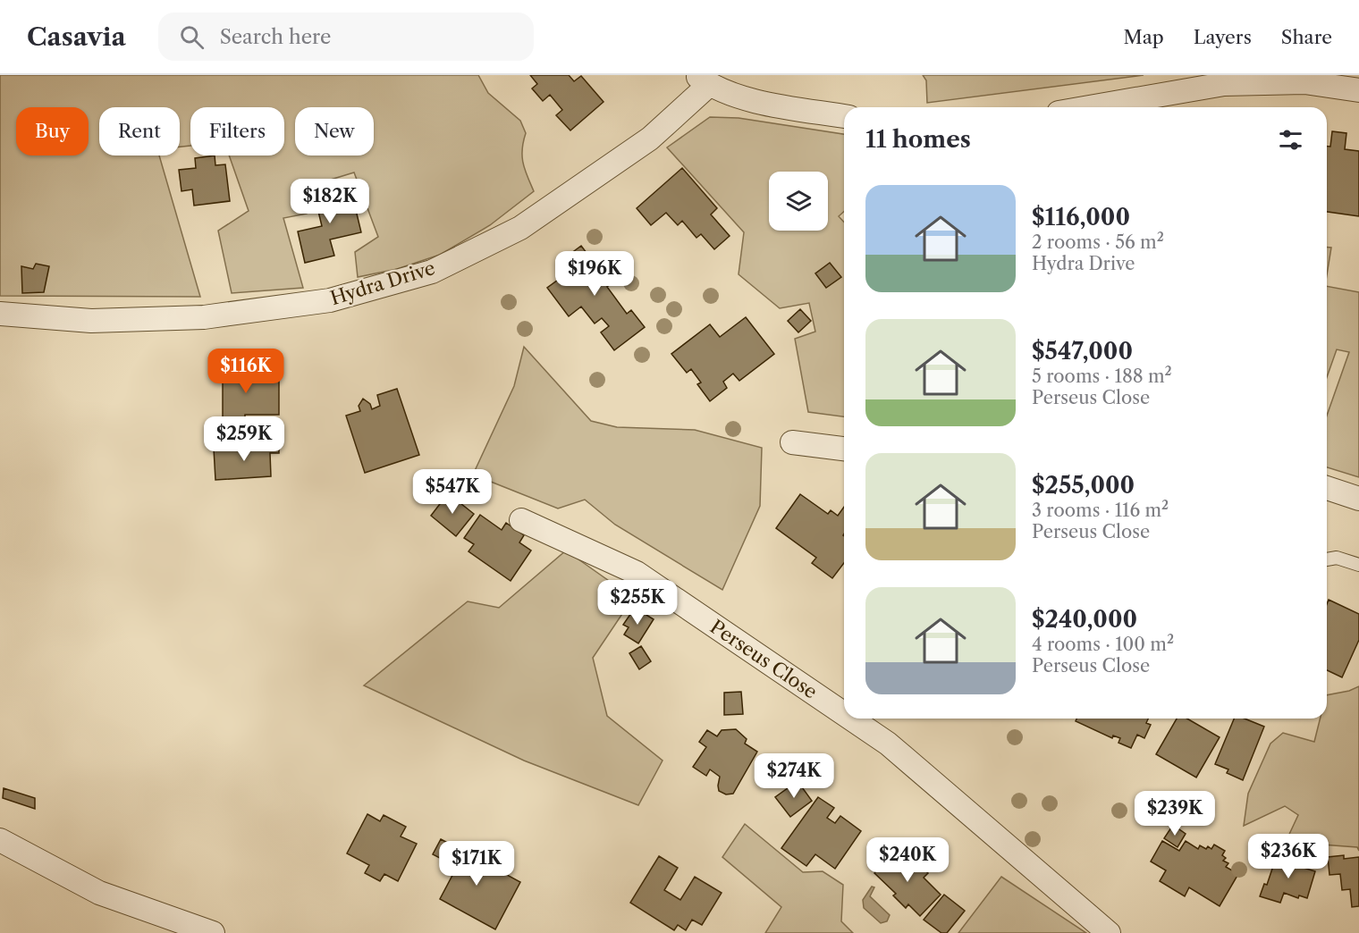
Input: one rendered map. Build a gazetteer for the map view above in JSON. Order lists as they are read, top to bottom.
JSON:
{
  "streets": {
    "street": ["Hydra Drive", "Perseus Close"]
  },
  "page": {
    "header": "Casavia",
    "search": "Search here",
    "nav": ["Map", "Layers", "Share"],
    "chip": [
      "Buy",
      "Rent",
      "Filters",
      "New"
    ],
    "heading": "11 homes",
    "list": [
      {
        "name": "$116,000",
        "note": "2 rooms · 56 m² · Hydra Drive"
      },
      {
        "name": "$547,000",
        "note": "5 rooms · 188 m² · Perseus Close"
      },
      {
        "name": "$255,000",
        "note": "3 rooms · 116 m² · Perseus Close"
      },
      {
        "name": "$240,000",
        "note": "4 rooms · 100 m² · Perseus Close"
      }
    ],
    "price": [
      "$182K",
      "$196K",
      "$116K",
      "$259K",
      "$547K",
      "$255K",
      "$274K",
      "$239K",
      "$236K",
      "$240K",
      "$171K"
    ]
  }
}
